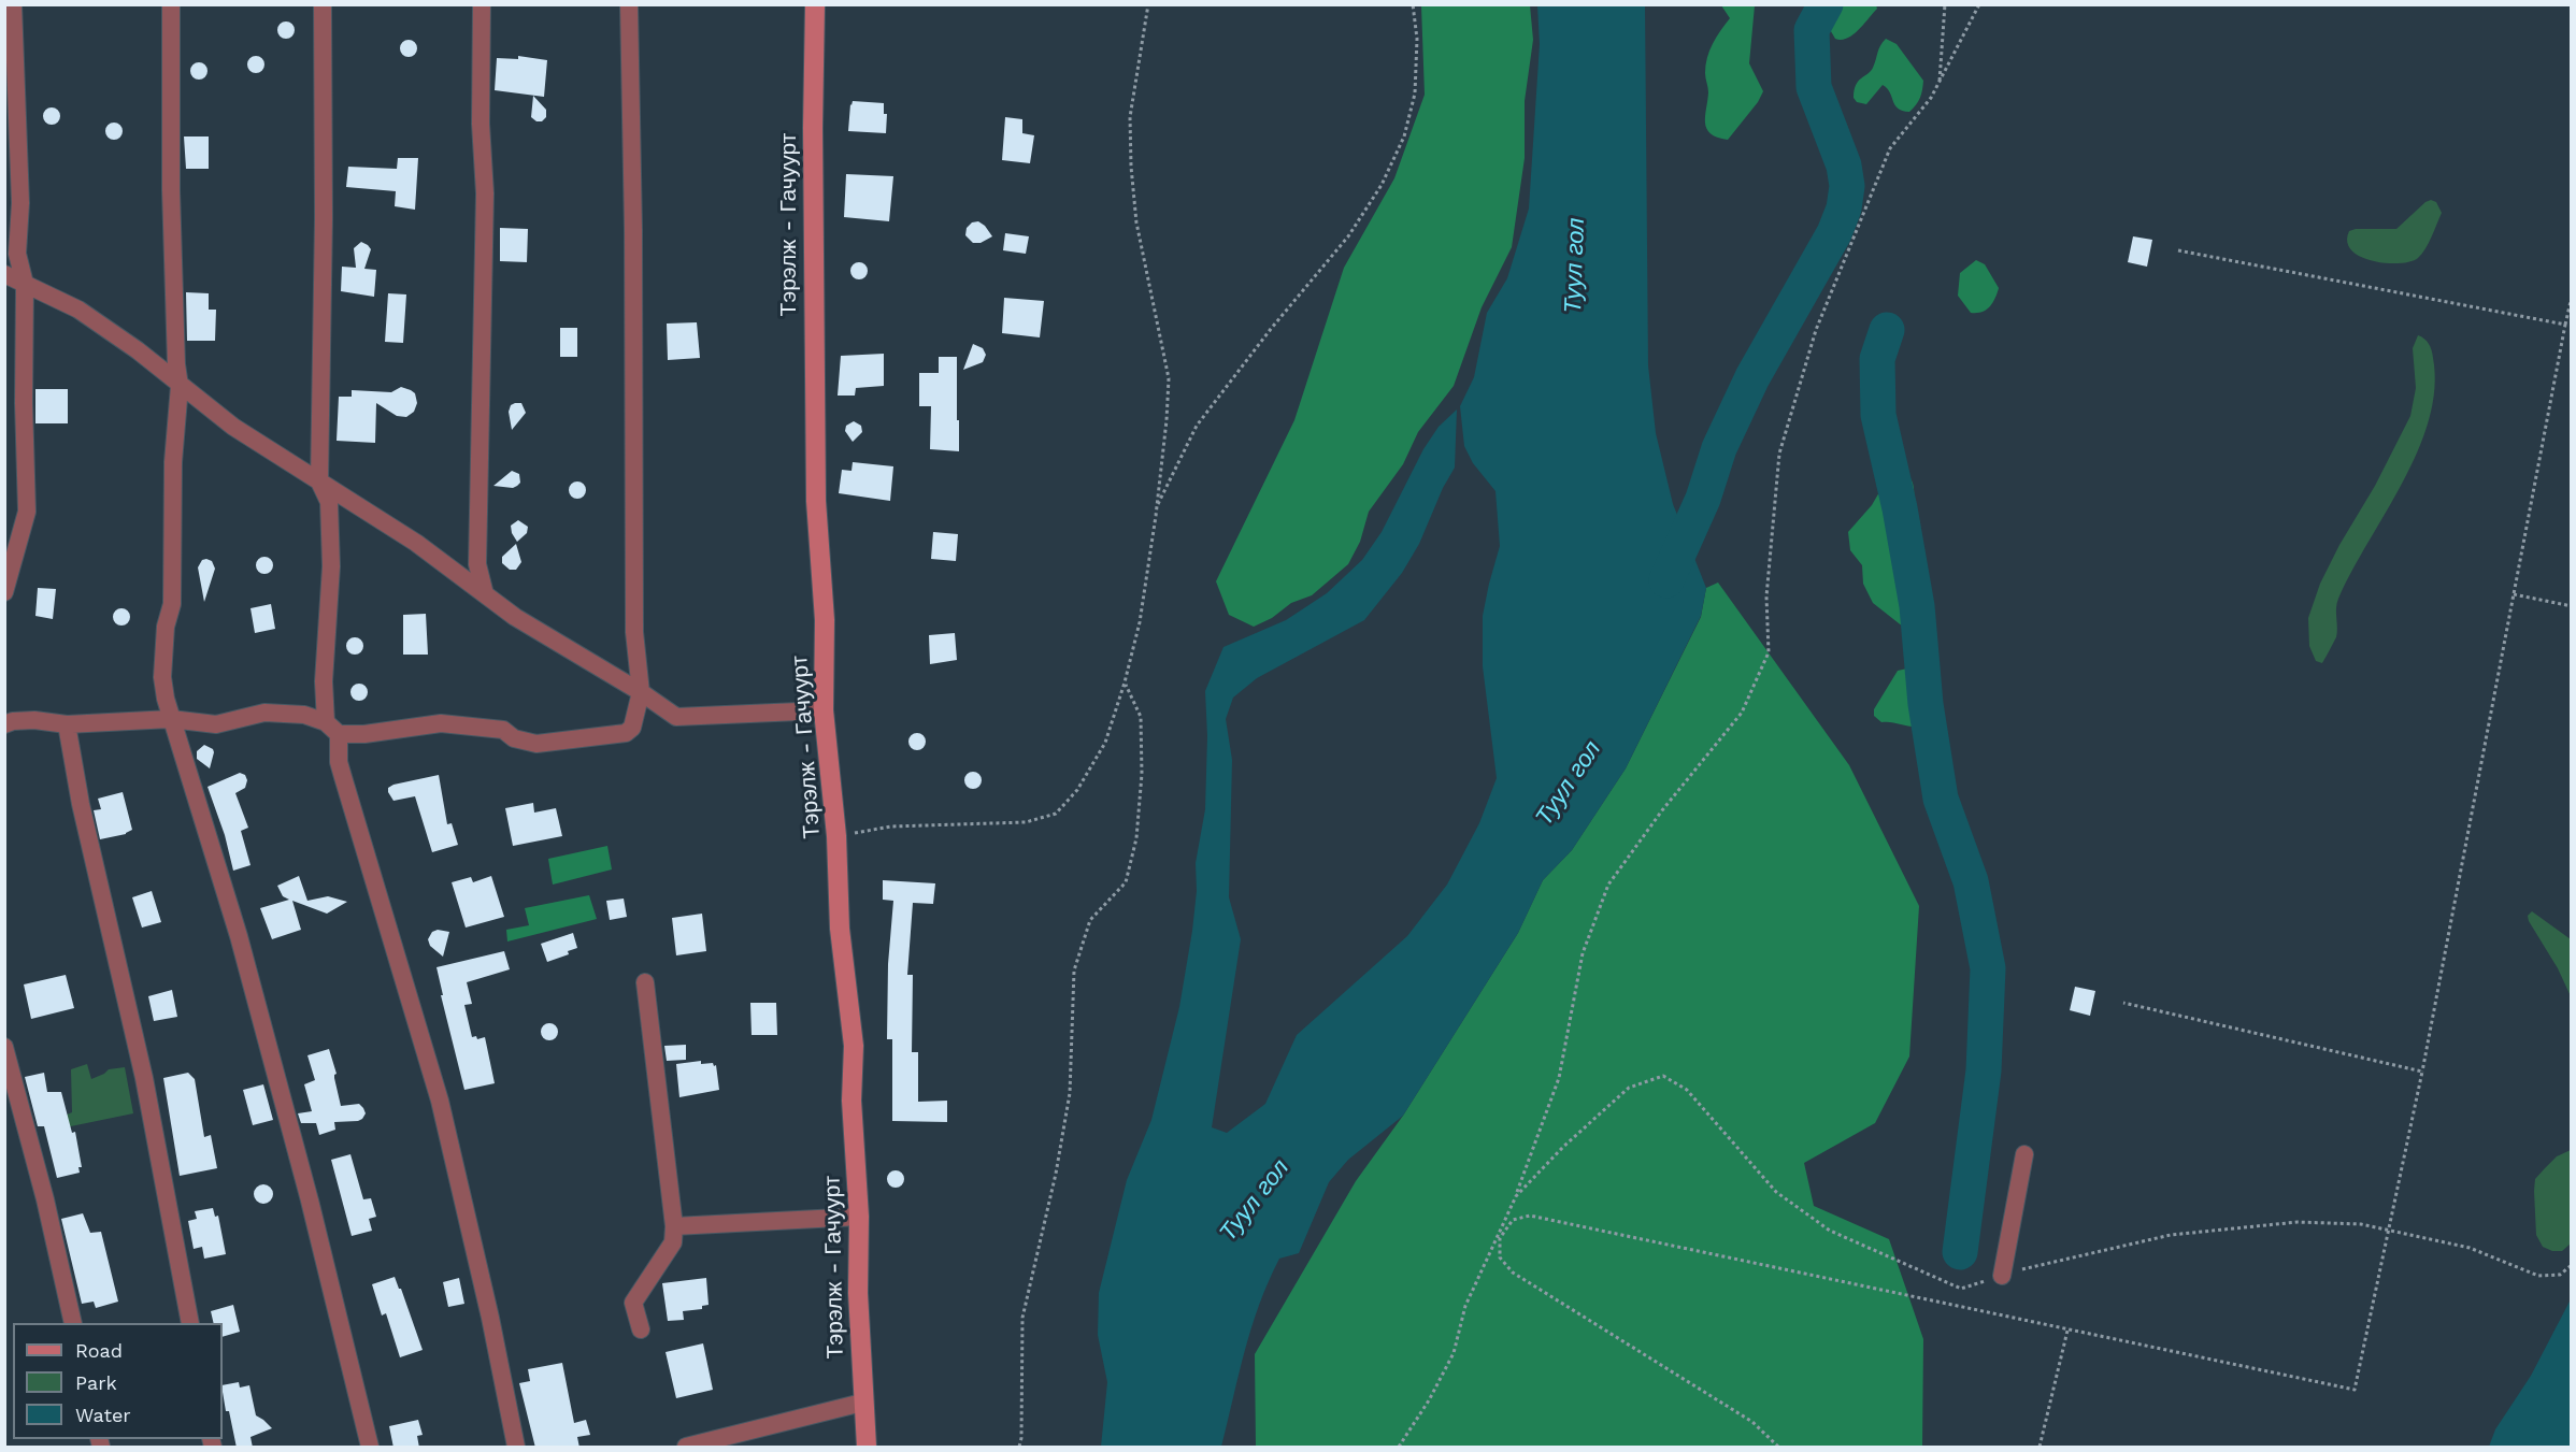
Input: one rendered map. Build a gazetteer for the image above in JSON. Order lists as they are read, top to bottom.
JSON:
{
  "streets": {
    "main road": ["Тэрэлж - Гачуурт"]
  },
  "water": ["Туул гол"],
  "legend": ["Road", "Park", "Water"]
}
